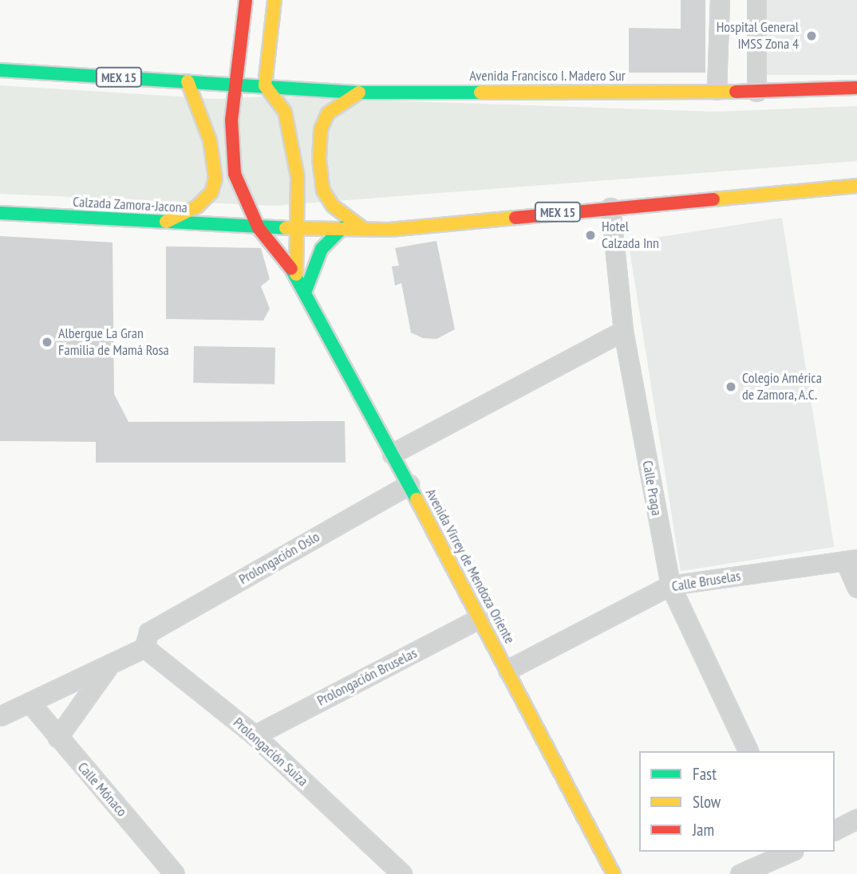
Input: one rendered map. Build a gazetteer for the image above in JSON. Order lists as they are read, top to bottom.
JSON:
{
  "streets": {
    "main road": [
      "Avenida Francisco I. Madero Sur",
      "MEX 15",
      "Calzada Zamora-Jacona",
      "Avenida Virrey de Mendoza Oriente"
    ],
    "street": [
      "Calle Praga",
      "Prolongación Oslo",
      "Calle Bruselas",
      "Prolongación Bruselas",
      "Prolongación Suiza",
      "Calle Mónaco"
    ]
  },
  "crossings": [
    ["Avenida Francisco I. Madero Sur", "MEX 15"],
    ["Avenida Francisco I. Madero Sur", "Avenida Virrey de Mendoza Oriente"],
    ["MEX 15", "Calzada Zamora-Jacona"],
    ["MEX 15", "Calle Praga"],
    ["MEX 15", "Avenida Virrey de Mendoza Oriente"],
    ["Calzada Zamora-Jacona", "Avenida Virrey de Mendoza Oriente"],
    ["Calle Praga", "Calle Bruselas"],
    ["Prolongación Oslo", "Avenida Virrey de Mendoza Oriente"],
    ["Prolongación Oslo", "Prolongación Suiza"],
    ["Prolongación Oslo", "Calle Mónaco"],
    ["Avenida Virrey de Mendoza Oriente", "Calle Bruselas"],
    ["Avenida Virrey de Mendoza Oriente", "Prolongación Bruselas"],
    ["Prolongación Bruselas", "Prolongación Suiza"]
  ],
  "places": [
    "Hospital General IMSS Zona 4",
    "Hotel Calzada Inn",
    "Albergue La Gran Familia de Mamá Rosa",
    "Colegio América de Zamora, A.C."
  ],
  "legend": ["Fast", "Slow", "Jam"]
}
